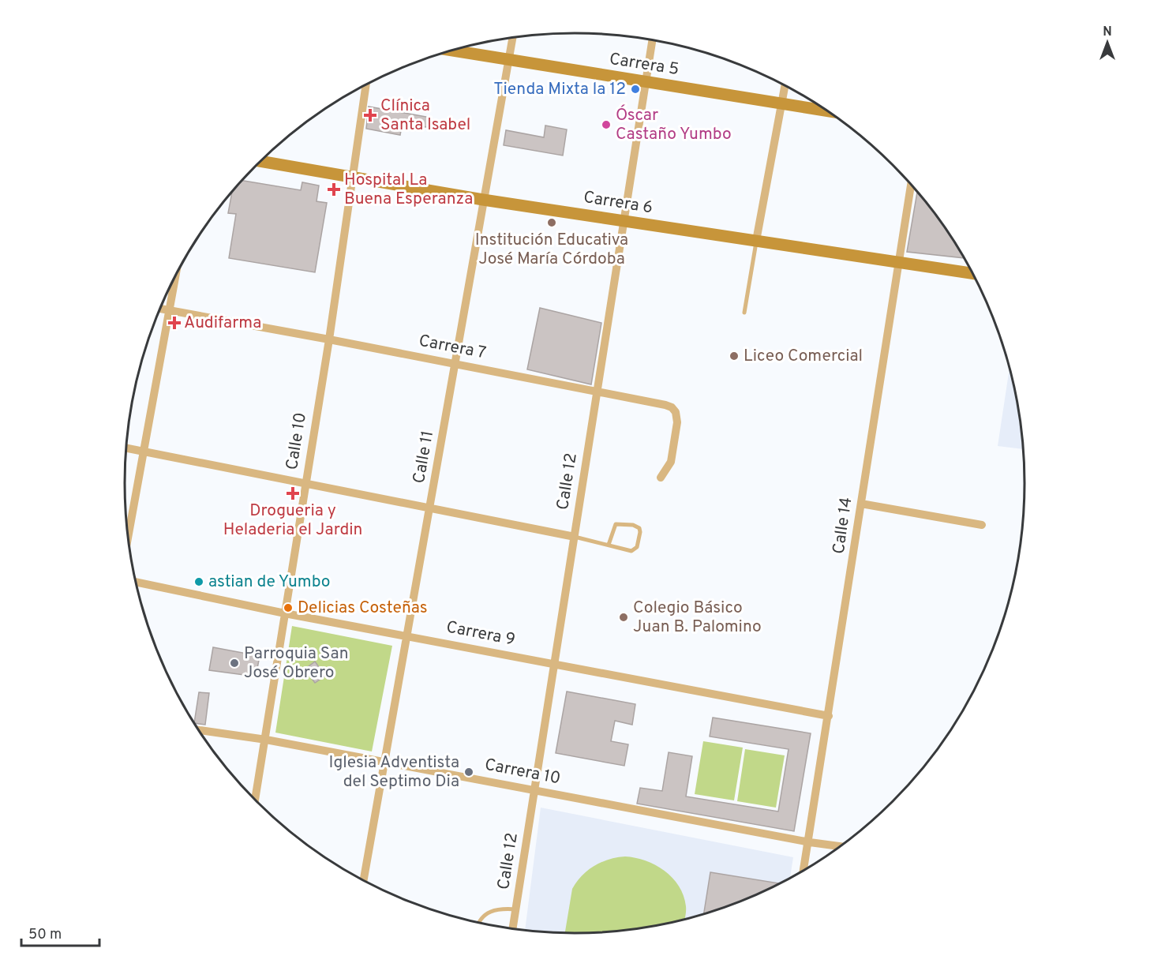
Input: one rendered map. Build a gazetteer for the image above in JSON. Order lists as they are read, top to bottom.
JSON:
{
  "streets": {
    "street": [
      "Carrera 5",
      "Carrera 6",
      "Carrera 7",
      "Calle 10",
      "Calle 11",
      "Calle 12",
      "Calle 14",
      "Carrera 9",
      "Carrera 10"
    ]
  },
  "crossings": [
    ["Carrera 5", "Calle 11"],
    ["Carrera 5", "Calle 12"],
    ["Carrera 6", "Calle 10"],
    ["Carrera 6", "Calle 11"],
    ["Carrera 6", "Calle 12"],
    ["Carrera 6", "Calle 14"],
    ["Carrera 7", "Calle 10"],
    ["Carrera 7", "Calle 11"],
    ["Carrera 7", "Calle 12"],
    ["Calle 10", "Carrera 9"],
    ["Calle 10", "Carrera 10"],
    ["Calle 11", "Carrera 9"],
    ["Calle 11", "Carrera 10"],
    ["Calle 12", "Carrera 9"],
    ["Calle 12", "Carrera 10"],
    ["Calle 14", "Carrera 9"],
    ["Calle 14", "Carrera 10"]
  ],
  "places": {
    "other": [
      "Tienda Mixta la 12",
      "Óscar Castaño Yumbo",
      "Institución Educativa José María Córdoba",
      "Liceo Comercial",
      "astian de Yumbo",
      "Delicias Costeñas",
      "Colegio Básico Juan B. Palomino",
      "Parroquia San José Obrero",
      "Iglesia Adventista del Septimo Dia"
    ],
    "health": [
      "Clínica Santa Isabel",
      "Hospital La Buena Esperanza",
      "Audifarma",
      "Drogueria y Heladeria el Jardin"
    ]
  },
  "scale_bar": "50 m",
  "north": "top"
}
